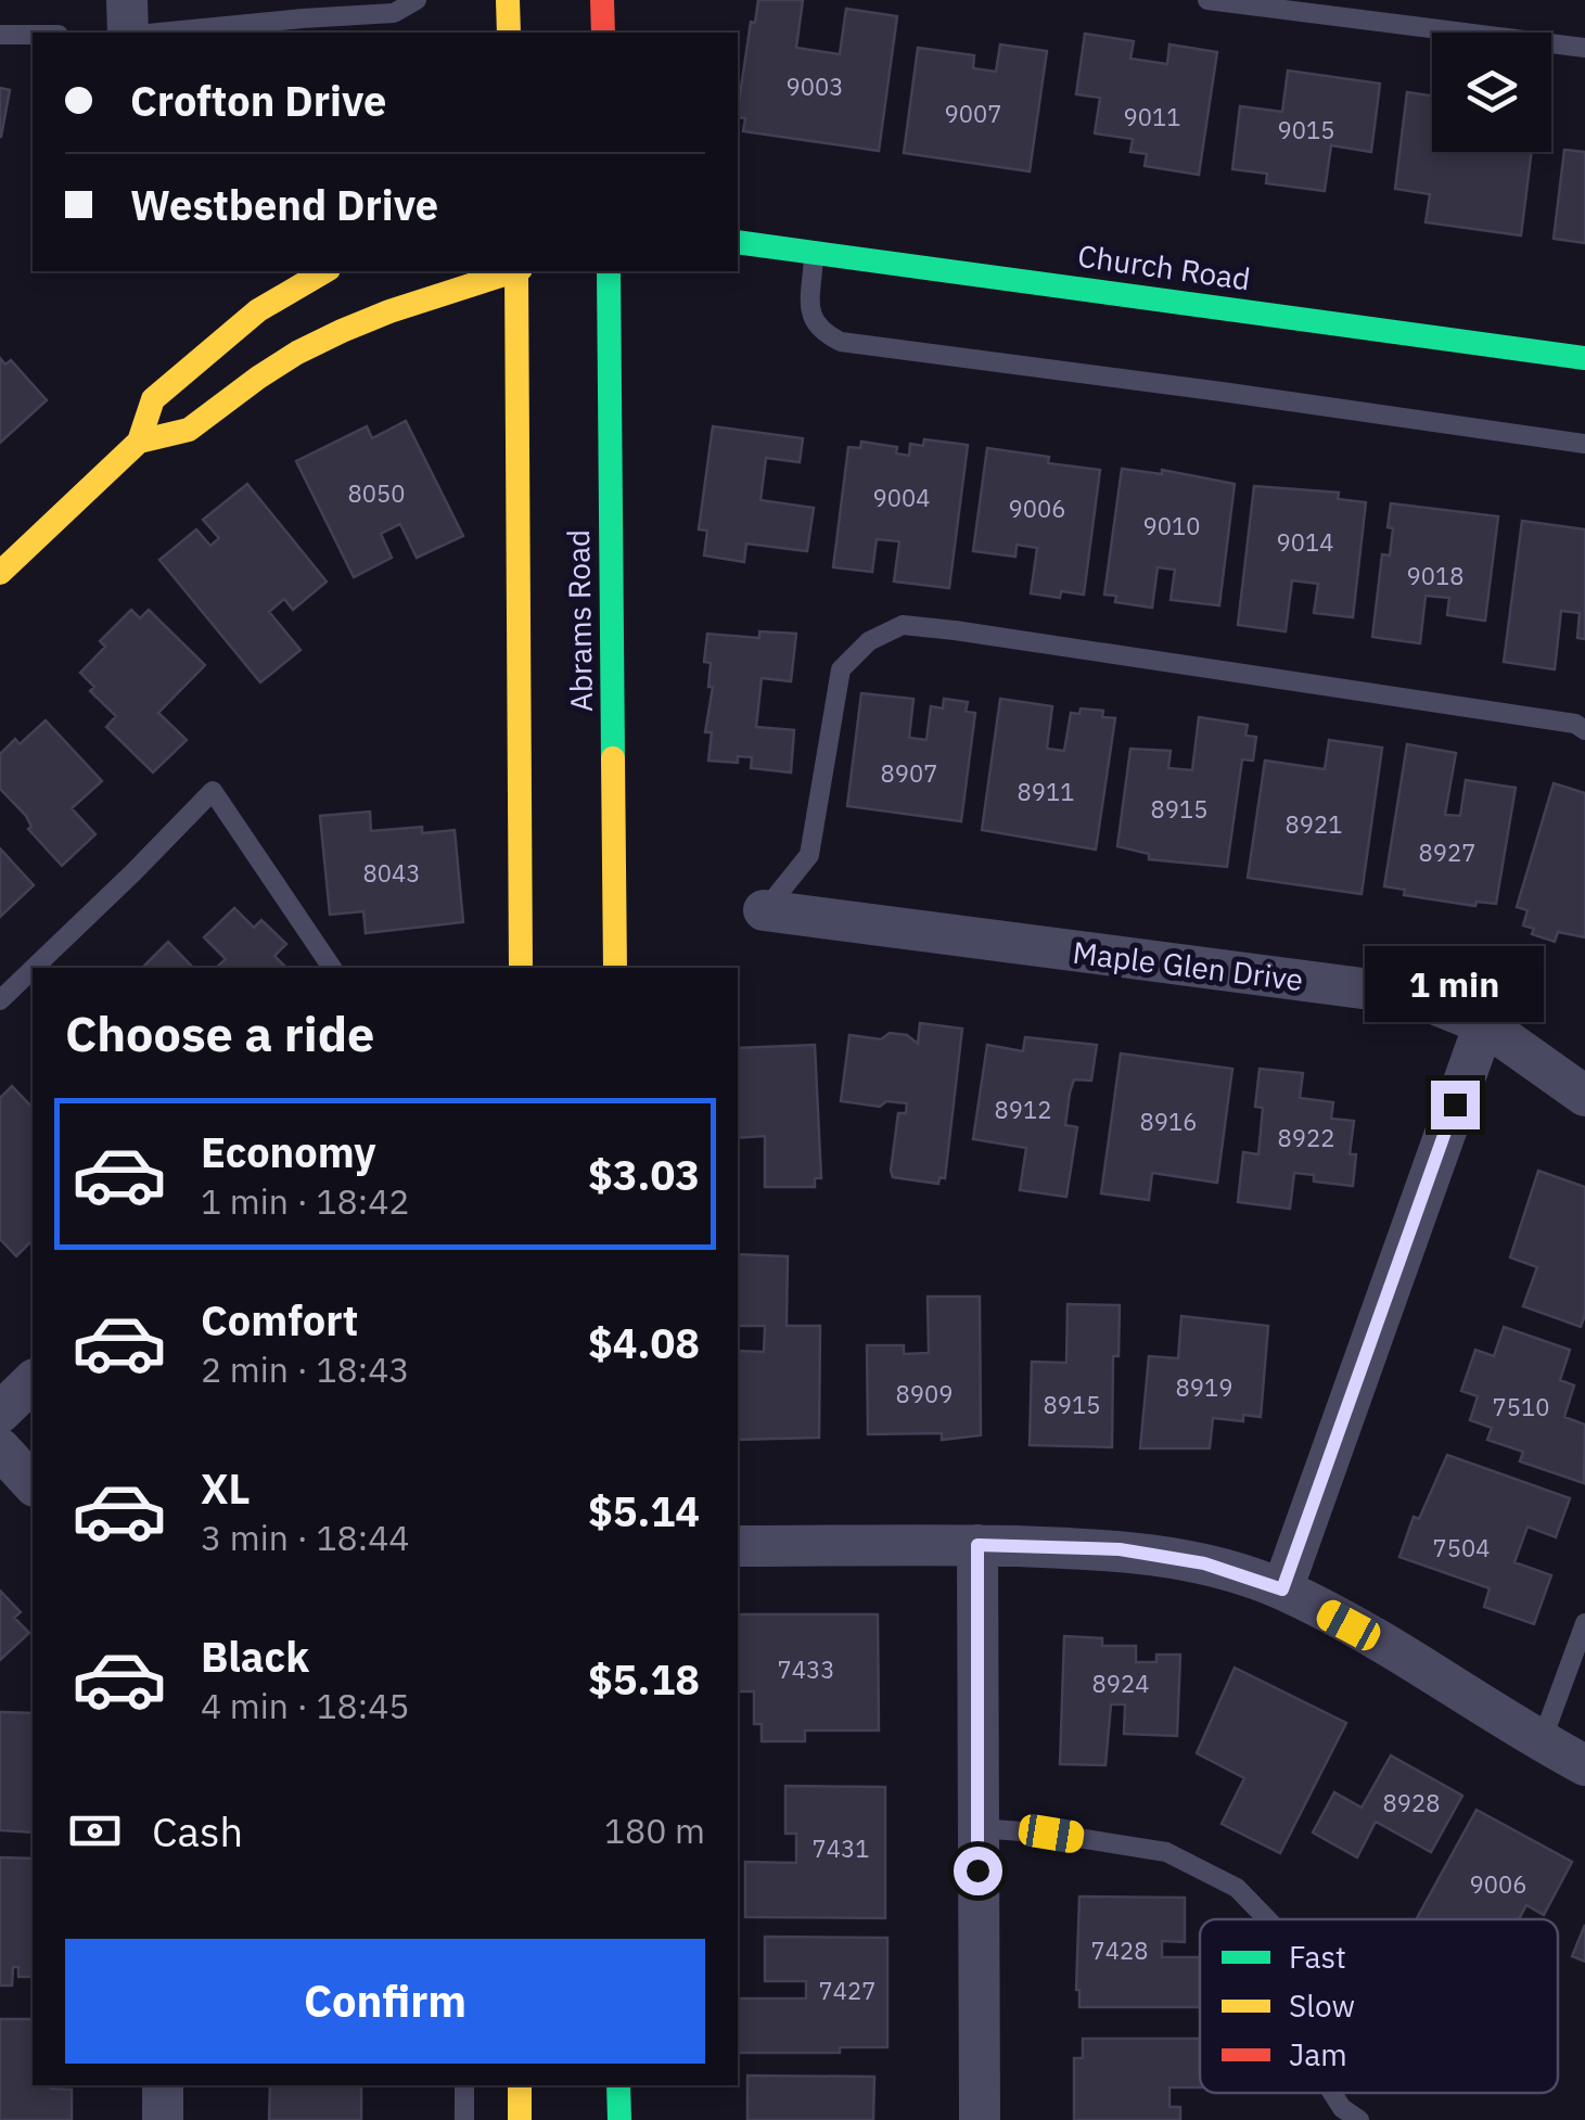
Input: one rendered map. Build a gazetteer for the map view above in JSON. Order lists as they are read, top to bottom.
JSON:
{
  "streets": {
    "street": ["Church Road", "Abrams Road", "Maple Glen Drive"]
  },
  "house_numbers": [
    "9003",
    "9007",
    "9011",
    "9015",
    "8050",
    "9004",
    "9006",
    "9010",
    "9014",
    "9018",
    "8907",
    "8911",
    "8915",
    "8921",
    "8927",
    "8043",
    "8912",
    "8916",
    "8922",
    "8919",
    "8909",
    "8915",
    "7510",
    "7504",
    "7433",
    "8924",
    "8928",
    "7431",
    "9006",
    "7428",
    "7427"
  ],
  "legend": ["Fast", "Slow", "Jam"],
  "page": {
    "banner": ["Crofton Drive", "Westbend Drive"],
    "bubble": "1 min",
    "heading": "Choose a ride",
    "list": [
      {
        "name": "Economy",
        "note": "1 min · 18:42",
        "value": "$3.03"
      },
      {
        "name": "Comfort",
        "note": "2 min · 18:43",
        "value": "$4.08"
      },
      {
        "name": "XL",
        "note": "3 min · 18:44",
        "value": "$5.14"
      },
      {
        "name": "Black",
        "note": "4 min · 18:45",
        "value": "$5.18"
      }
    ],
    "pay": ["Cash", "180 m"],
    "buttons": "Confirm"
  }
}
